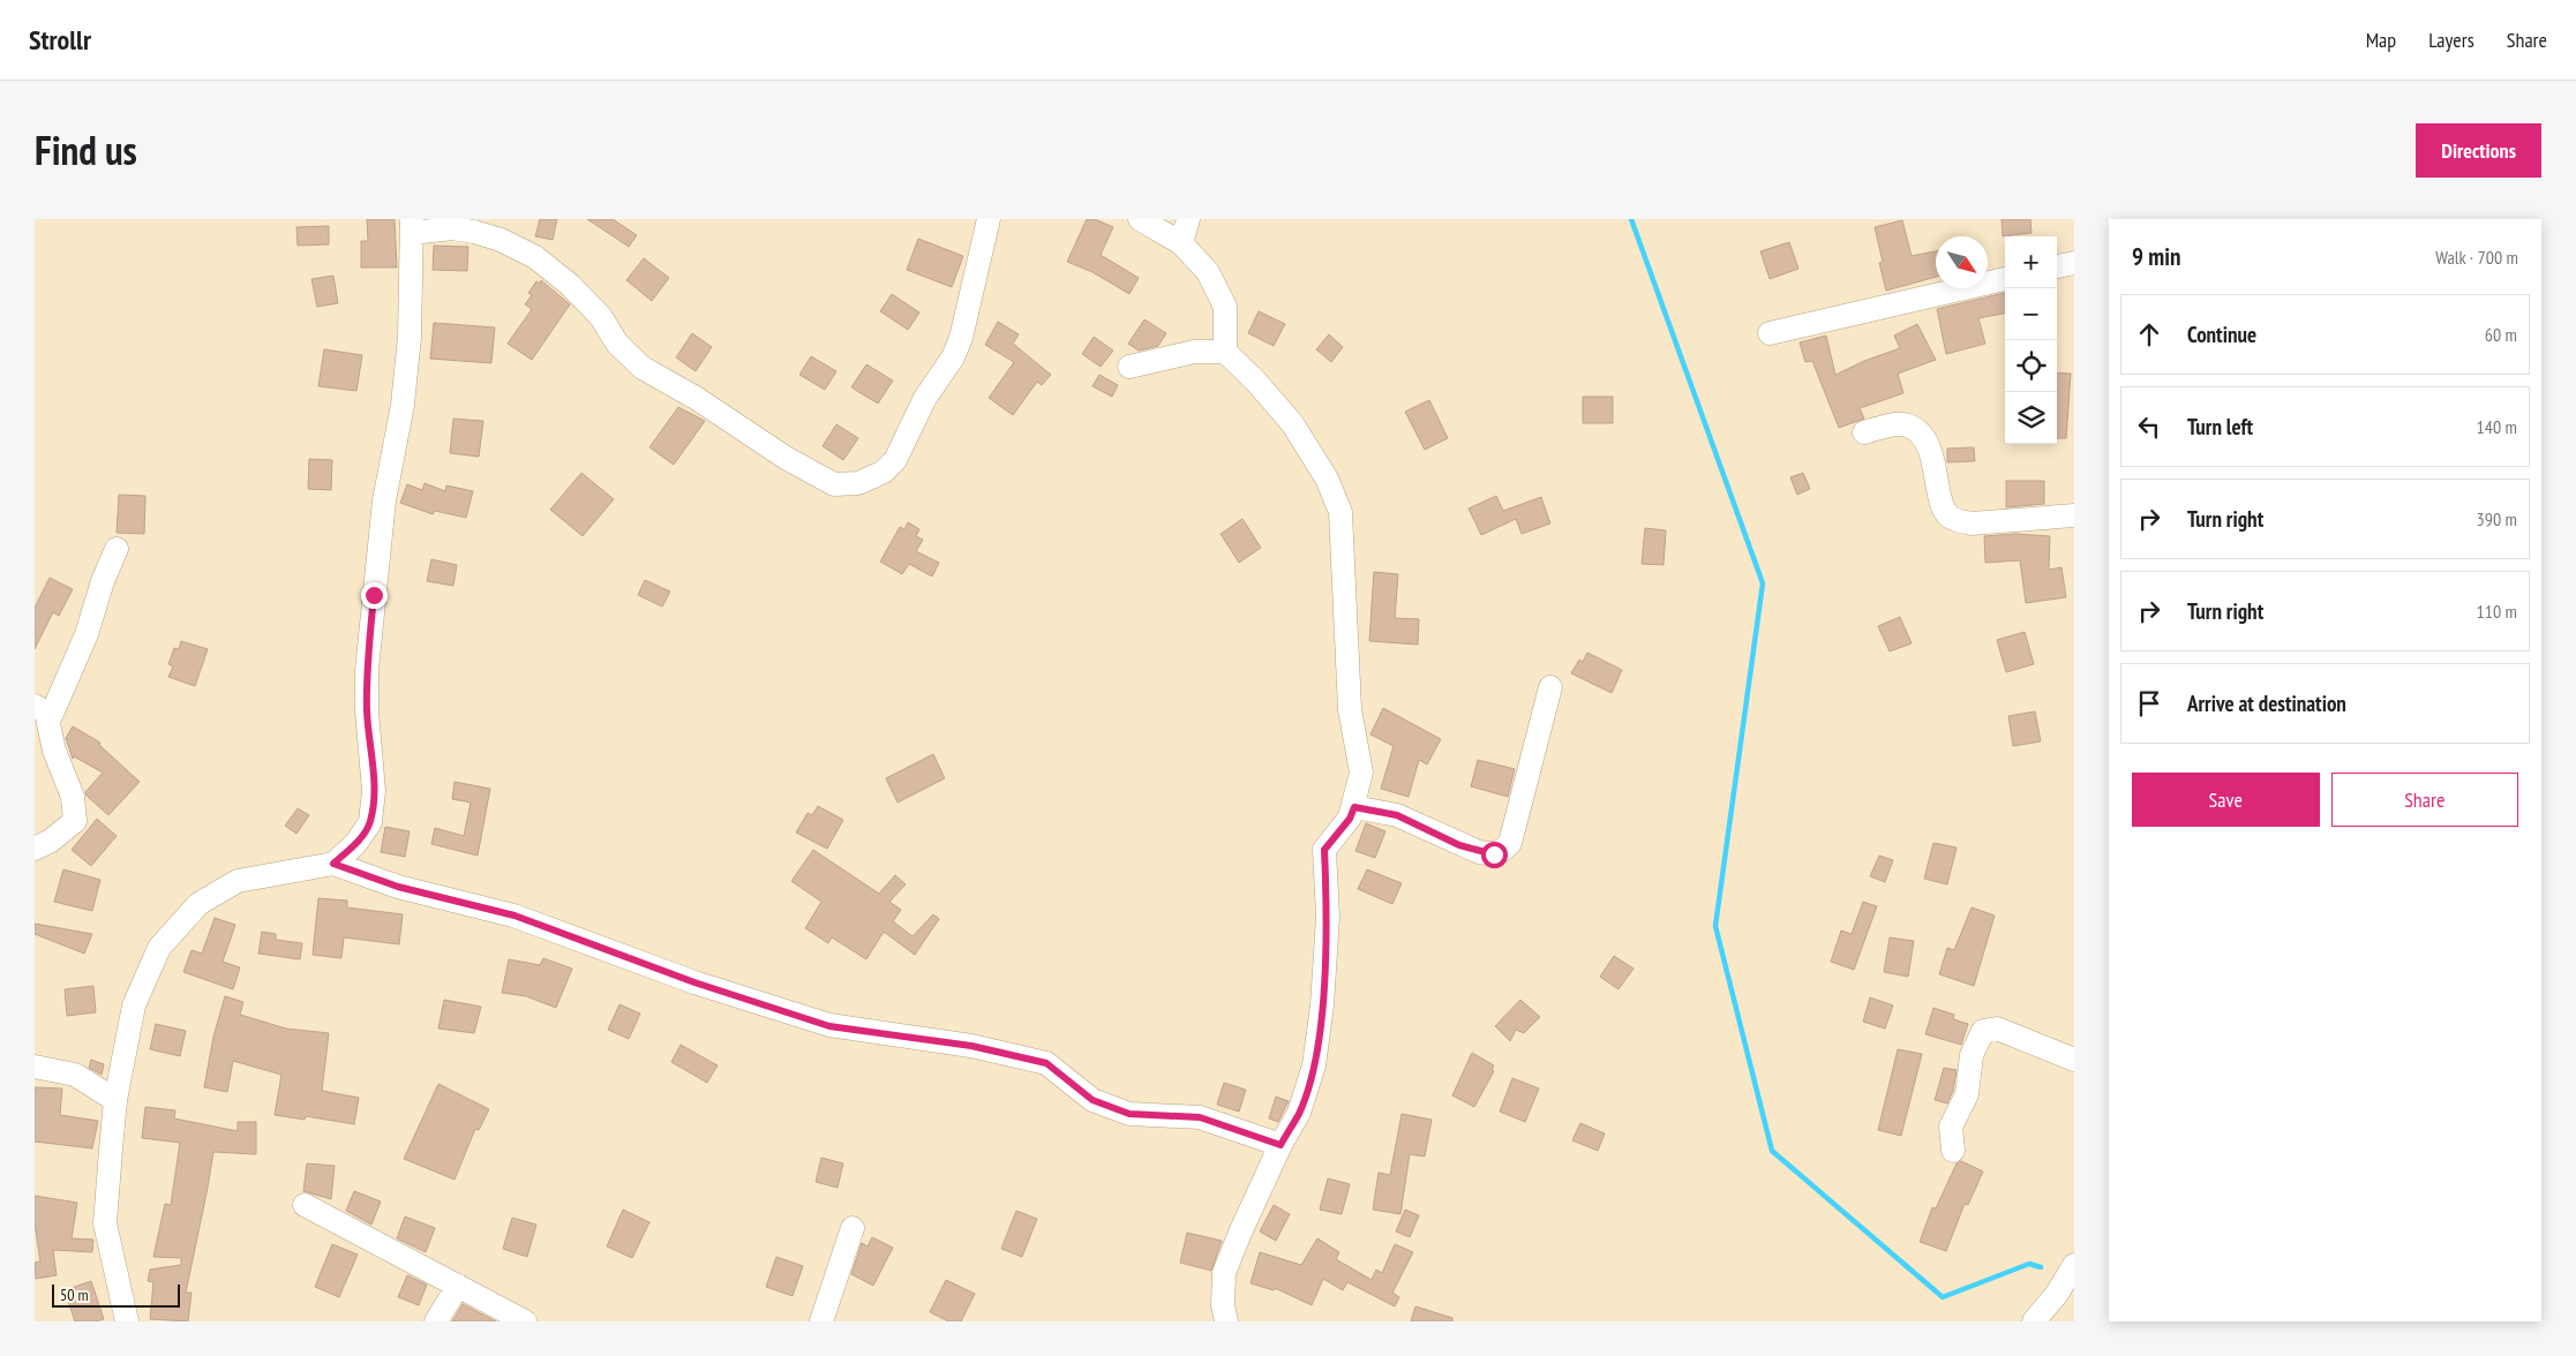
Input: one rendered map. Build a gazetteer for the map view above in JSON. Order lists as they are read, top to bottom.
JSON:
{
  "scale_bar": "50 m",
  "north": "bottom right",
  "page": {
    "header": "Strollr",
    "nav": ["Map", "Layers", "Share"],
    "title": "Find us",
    "buttons": [
      "Directions",
      ["Save", "Share"]
    ],
    "heading": ["9 min", "Walk · 700 m"],
    "map_buttons": ["+", "−"],
    "list": [
      ["Continue", "60 m"],
      ["Turn left", "140 m"],
      ["Turn right", "390 m"],
      ["Turn right", "110 m"],
      "Arrive at destination"
    ],
    "scale": "50 m"
  }
}
